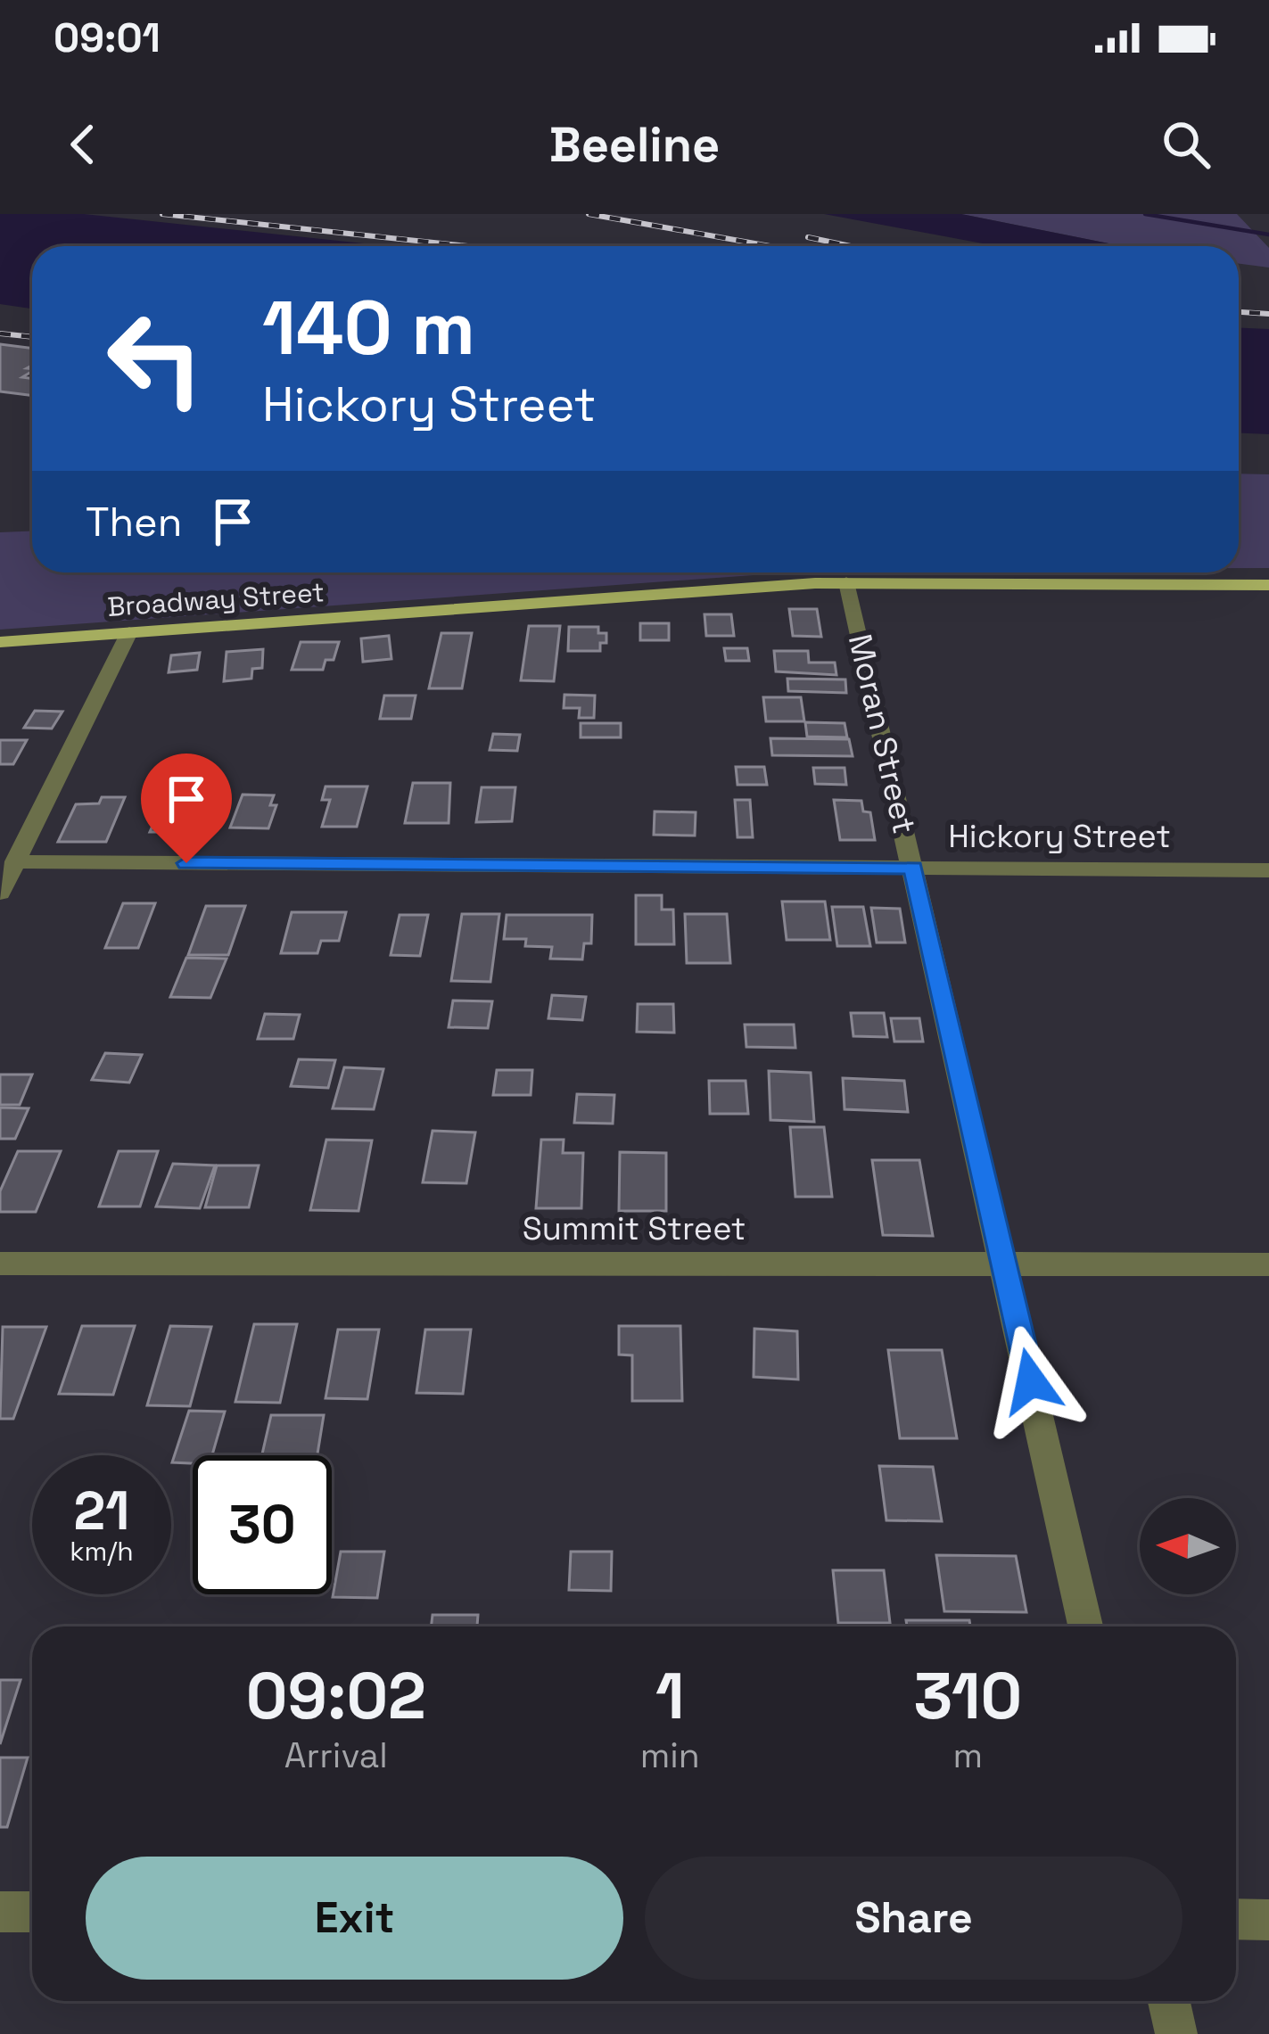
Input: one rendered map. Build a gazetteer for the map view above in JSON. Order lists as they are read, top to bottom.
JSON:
{
  "streets": {
    "main road": ["Broadway Street"],
    "street": ["Moran Street", "Hickory Street", "Summit Street"]
  },
  "crossings": [
    ["Broadway Street", "Moran Street"],
    ["Moran Street", "Hickory Street"],
    ["Moran Street", "Summit Street"]
  ],
  "north": "left",
  "page": {
    "status": "09:01",
    "header": "Beeline",
    "turn": ["140 m", "Hickory Street"],
    "then": "Then",
    "speed": "21 km/h",
    "limit": "30",
    "eta": [
      "09:02",
      "Arrival",
      "1",
      "min",
      "310",
      "m"
    ],
    "buttons": ["Exit", "Share"]
  }
}
